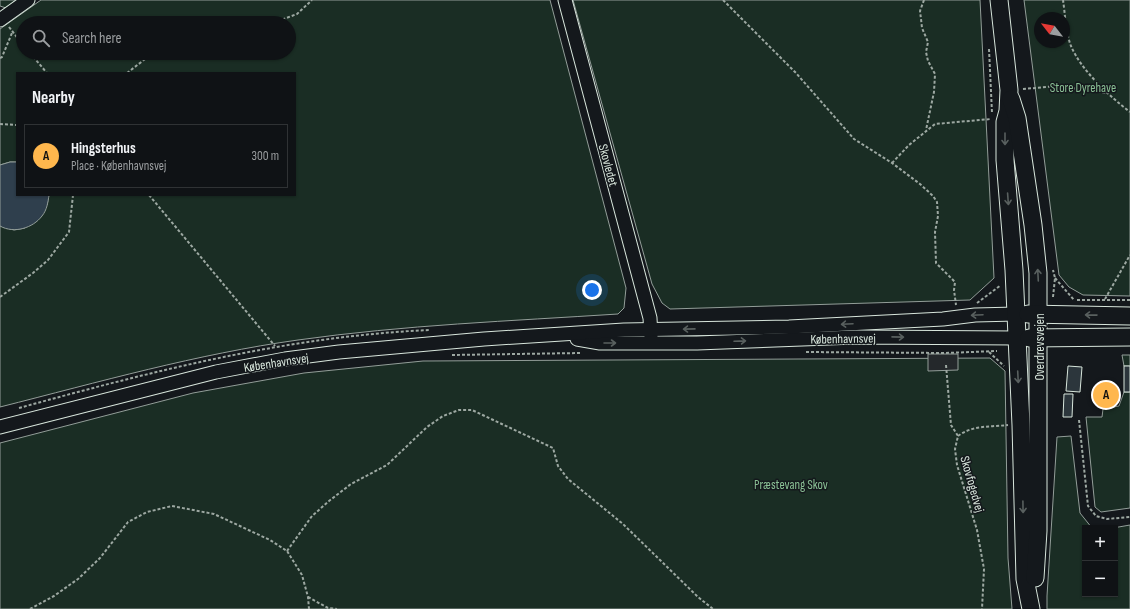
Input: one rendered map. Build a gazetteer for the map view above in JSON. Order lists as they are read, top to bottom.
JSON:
{
  "streets": {
    "main road": ["Københavnsvej", "Overdrevsvejen"],
    "street": ["Skovledet"],
    "path": ["Skovfogedvej"]
  },
  "crossings": [
    ["Skovledet", "Københavnsvej"],
    ["Københavnsvej", "Overdrevsvejen"]
  ],
  "parks": ["Store Dyrehave", "Præstevang Skov"],
  "north": "top left",
  "page": {
    "search": "Search here",
    "heading": "Nearby",
    "list": [
      {
        "mark": "A",
        "name": "Hingsterhus",
        "note": "Place · Københavnsvej",
        "value": "300 m"
      }
    ],
    "pins": "A",
    "map_buttons": ["+", "−"]
  }
}
